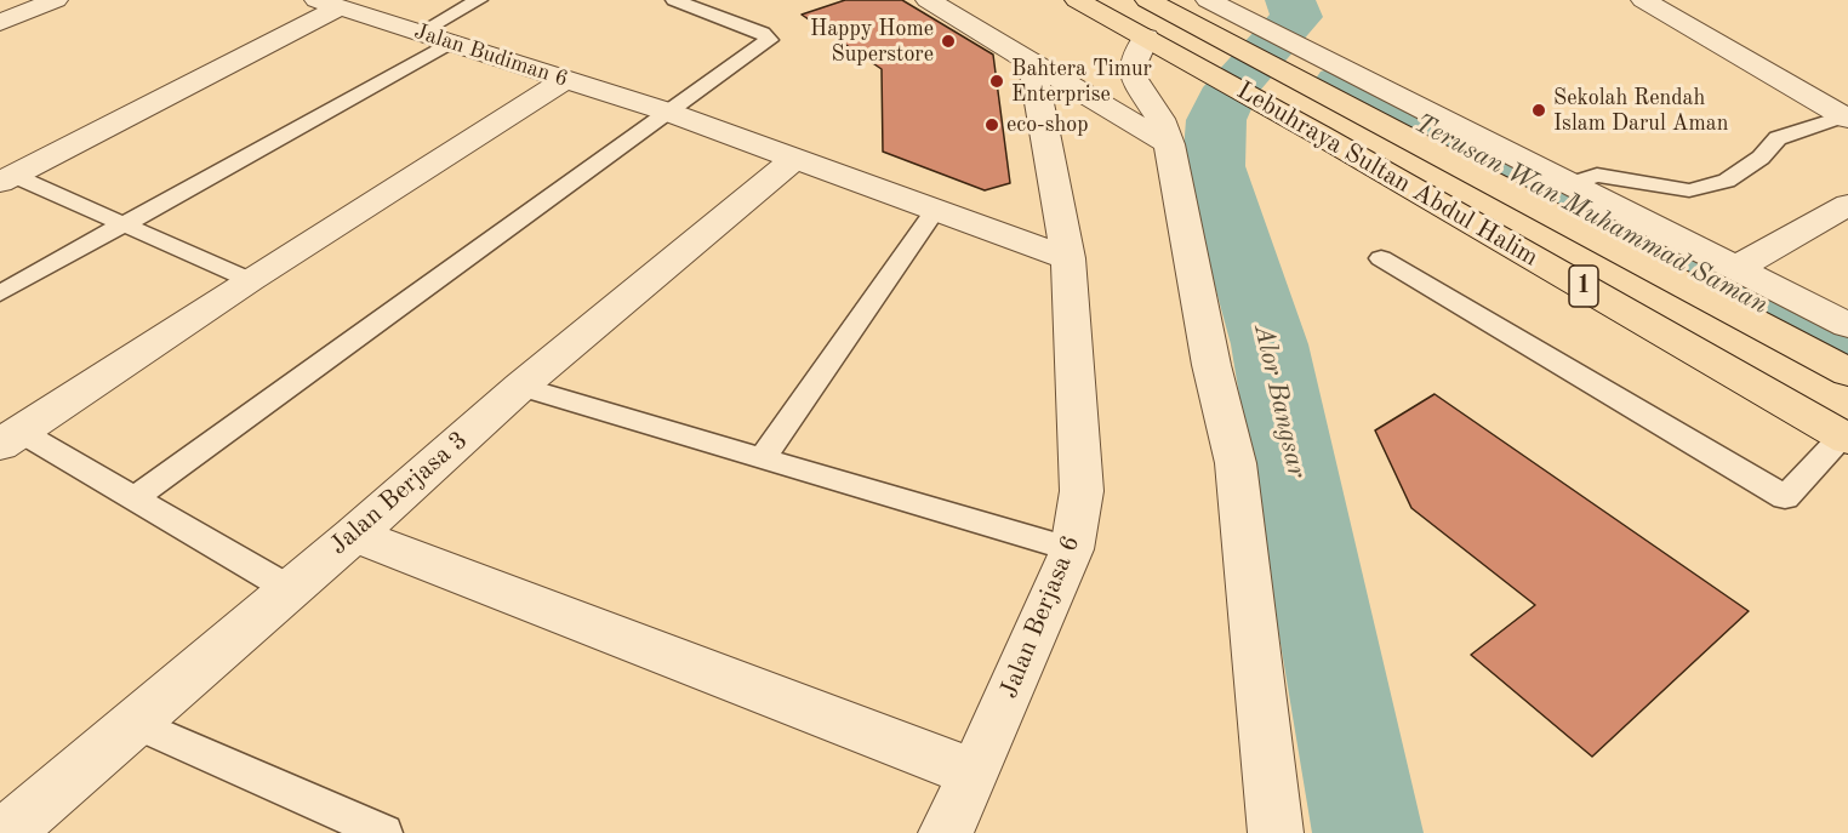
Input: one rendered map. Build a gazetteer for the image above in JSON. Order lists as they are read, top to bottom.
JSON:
{
  "streets": {
    "main road": ["Lebuhraya Sultan Abdul Halim", "1"],
    "street": ["Jalan Budiman 6", "Jalan Berjasa 3", "Jalan Berjasa 6"]
  },
  "crossings": [
    ["Jalan Budiman 6", "Jalan Berjasa 3"],
    ["Jalan Budiman 6", "Jalan Berjasa 6"]
  ],
  "water": ["Terusan Wan Muhammad Saman", "Alor Bangsar"],
  "places": [
    "Happy Home Superstore",
    "Bahtera Timur Enterprise",
    "Sekolah Rendah Islam Darul Aman",
    "eco-shop"
  ]
}
